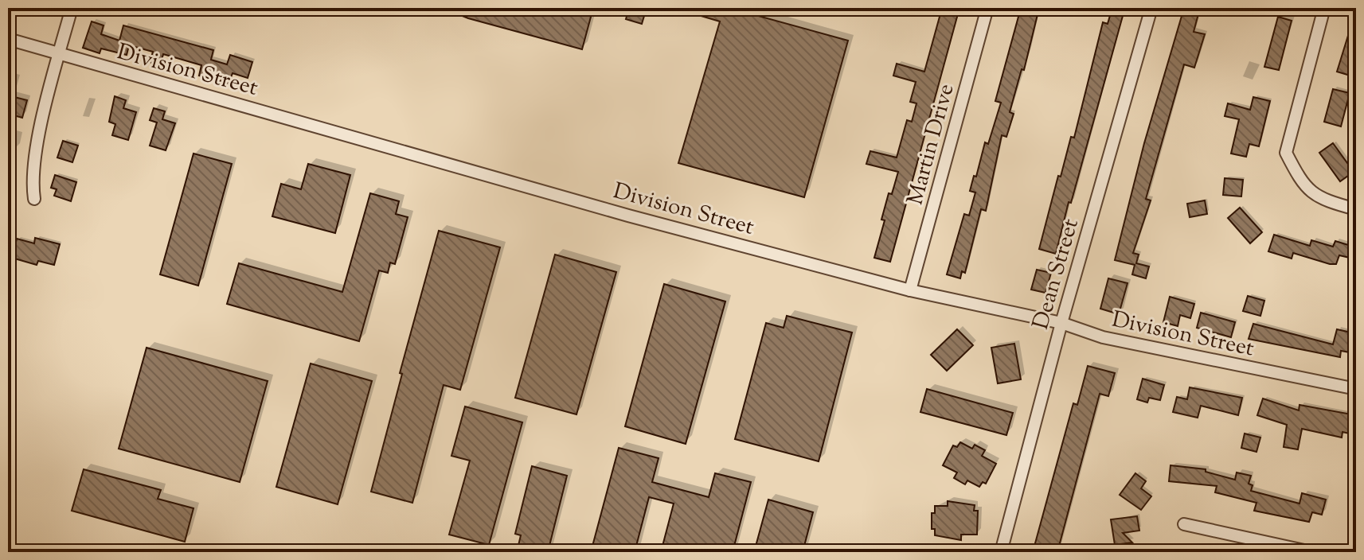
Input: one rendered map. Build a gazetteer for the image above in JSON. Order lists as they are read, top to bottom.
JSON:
{
  "streets": {
    "street": ["Division Street", "Martin Drive", "Dean Street"]
  },
  "crossings": [
    ["Division Street", "Martin Drive"],
    ["Division Street", "Dean Street"]
  ]
}
